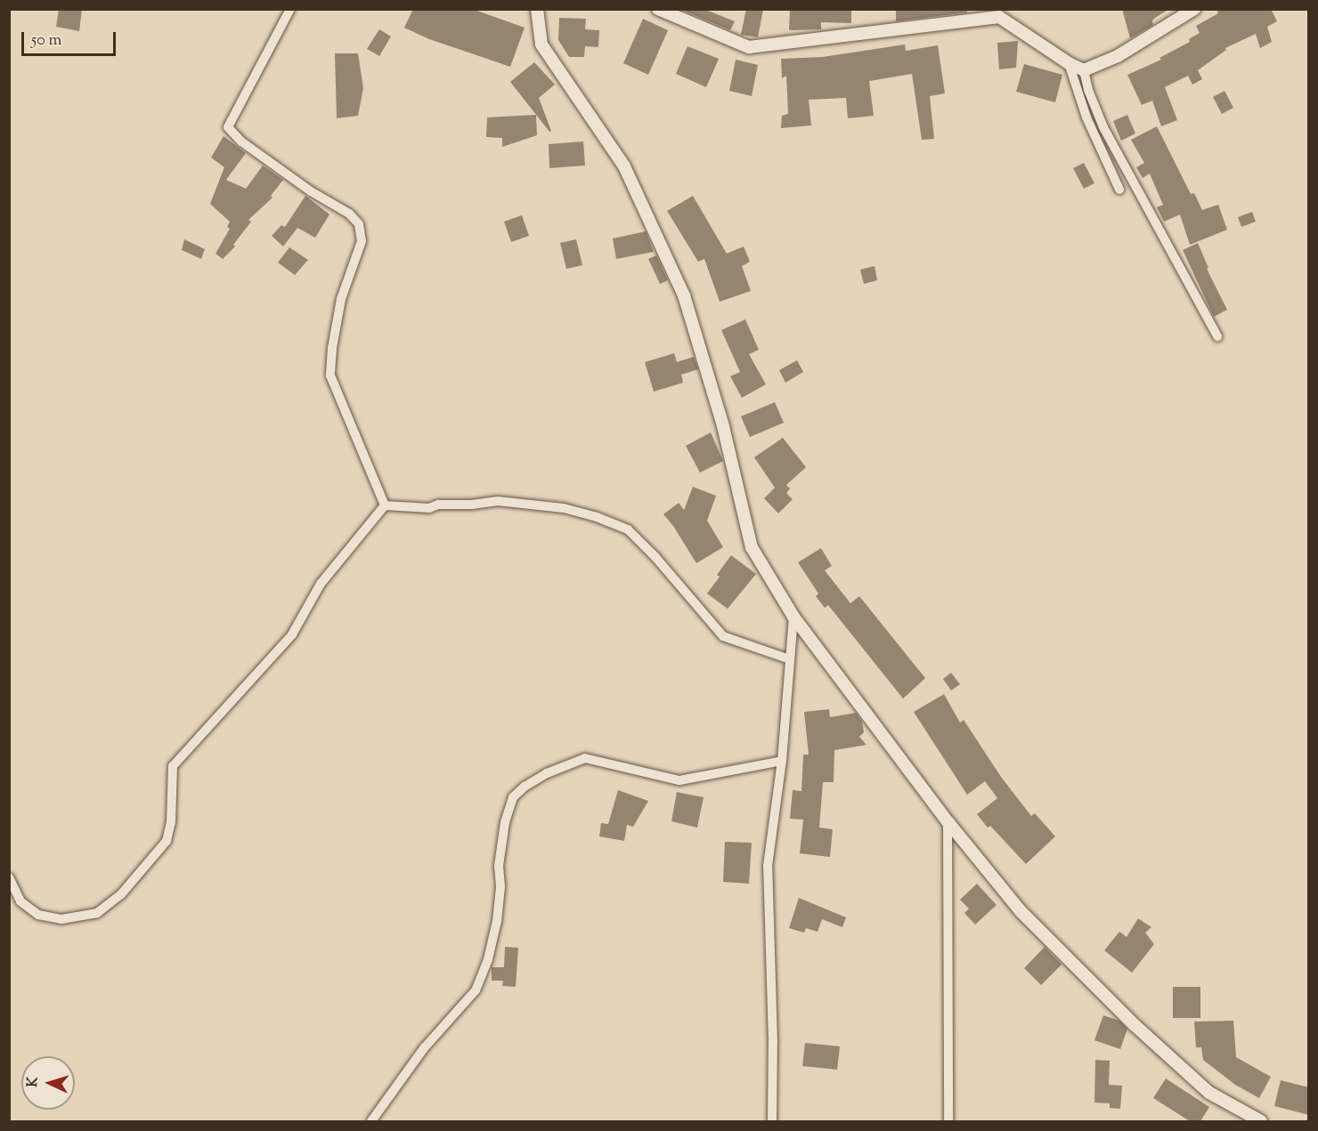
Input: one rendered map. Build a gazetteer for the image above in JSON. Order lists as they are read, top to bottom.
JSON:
{
  "scale_bar": "50 m",
  "north": "left"
}
